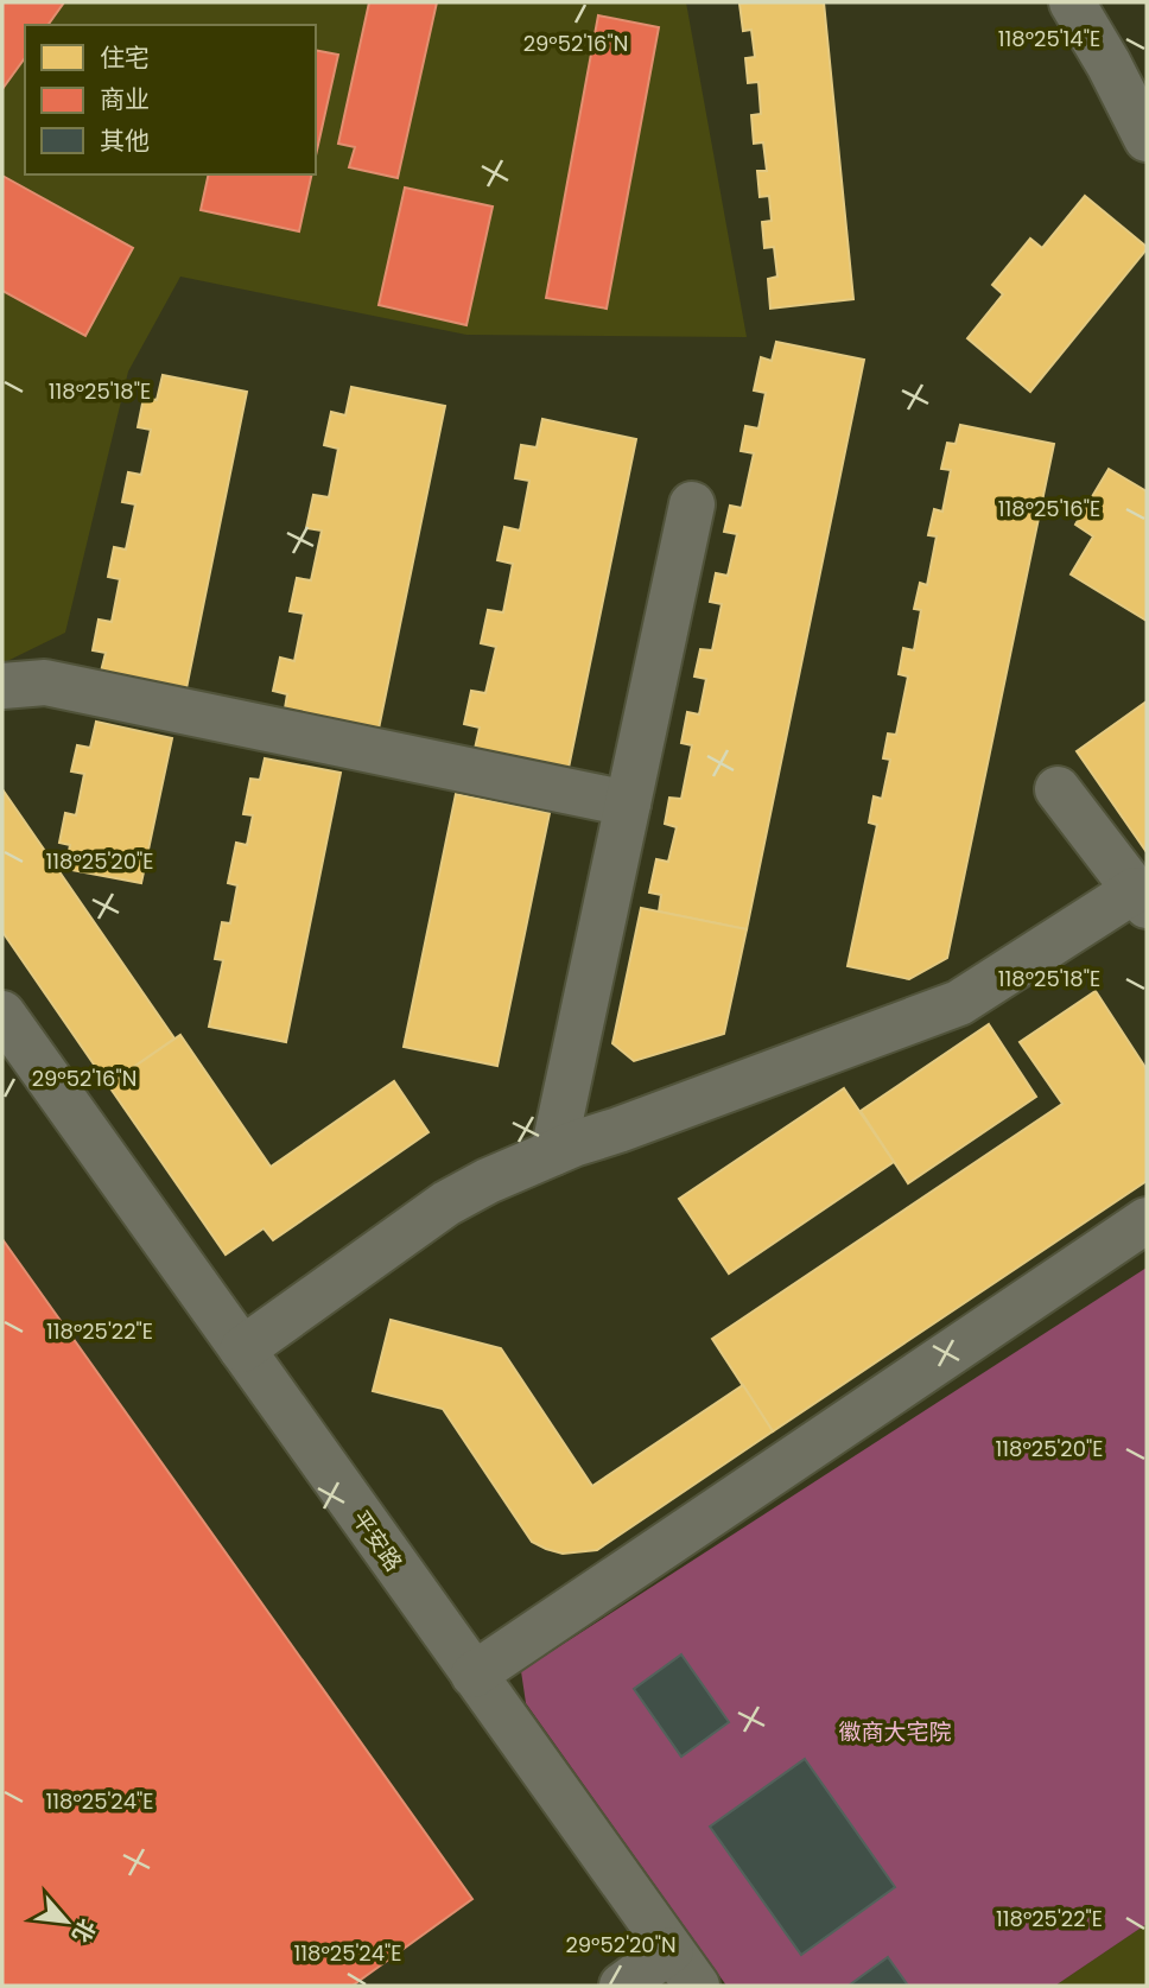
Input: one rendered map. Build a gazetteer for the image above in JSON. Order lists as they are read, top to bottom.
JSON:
{
  "streets": {
    "street": ["平安路"]
  },
  "parks": ["徽商大宅院"],
  "legend": ["住宅", "商业", "其他"],
  "north": "bottom right",
  "coordinates": [
    "118°25'14\"E",
    "29°52'16\"N",
    "118°25'18\"E",
    "118°25'16\"E",
    "118°25'20\"E",
    "118°25'22\"E",
    "118°25'24\"E",
    "29°52'20\"N"
  ]
}
